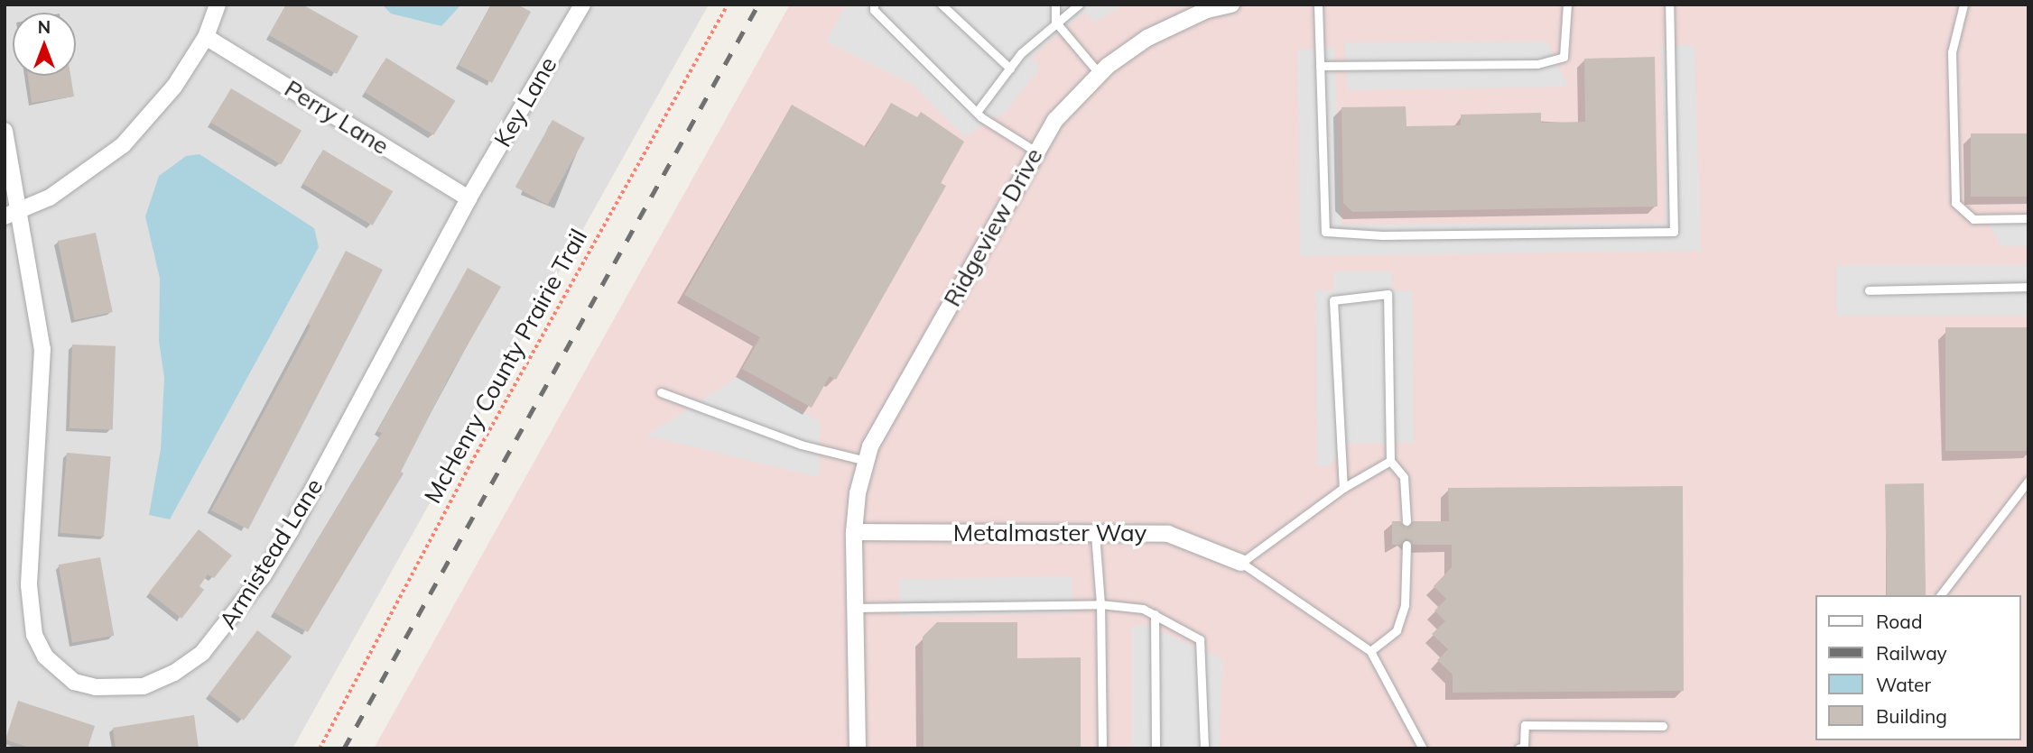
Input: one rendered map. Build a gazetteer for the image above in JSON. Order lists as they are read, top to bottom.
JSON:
{
  "streets": {
    "street": [
      "Key Lane",
      "Perry Lane",
      "Ridgeview Drive",
      "Metalmaster Way",
      "Armistead Lane"
    ],
    "path": ["McHenry County Prairie Trail"]
  },
  "crossings": [
    ["Key Lane", "Perry Lane"],
    ["Key Lane", "Armistead Lane"],
    ["Perry Lane", "Armistead Lane"],
    ["Ridgeview Drive", "Metalmaster Way"]
  ],
  "legend": [
    "Road",
    "Railway",
    "Water",
    "Building"
  ],
  "north": "top"
}
